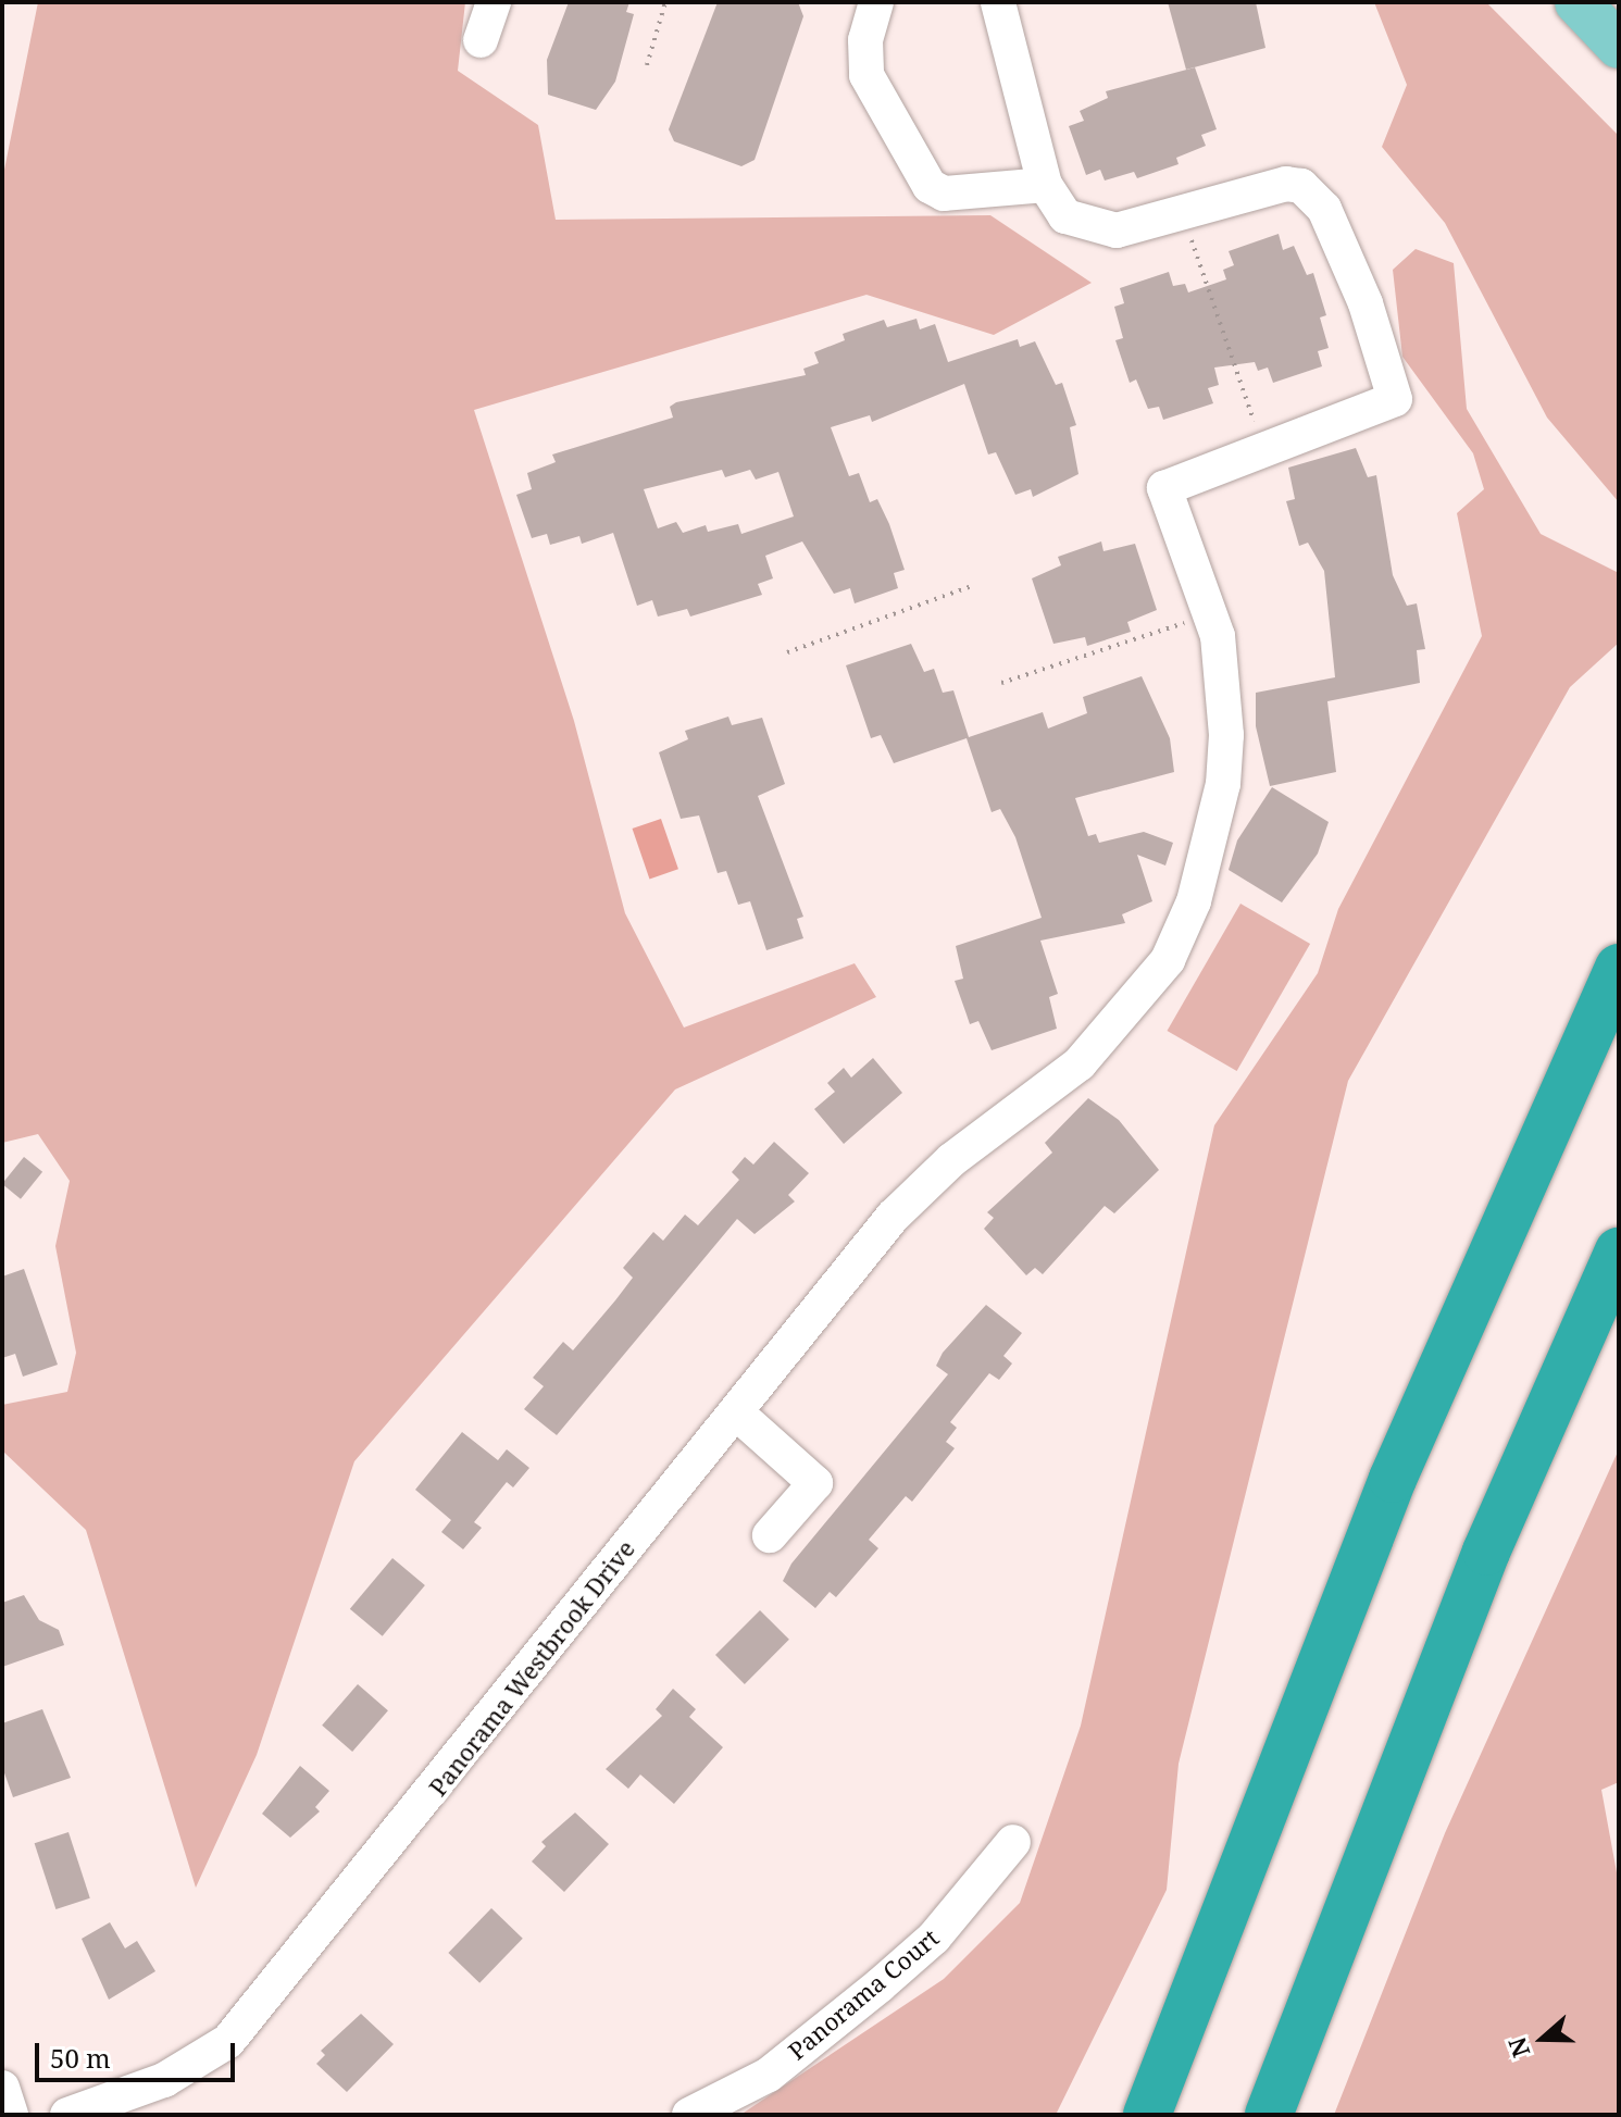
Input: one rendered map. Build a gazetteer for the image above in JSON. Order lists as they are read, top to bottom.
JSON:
{
  "streets": {
    "street": ["Panorama Westbrook Drive", "Panorama Court"]
  },
  "scale_bar": "50 m",
  "north": "left"
}
